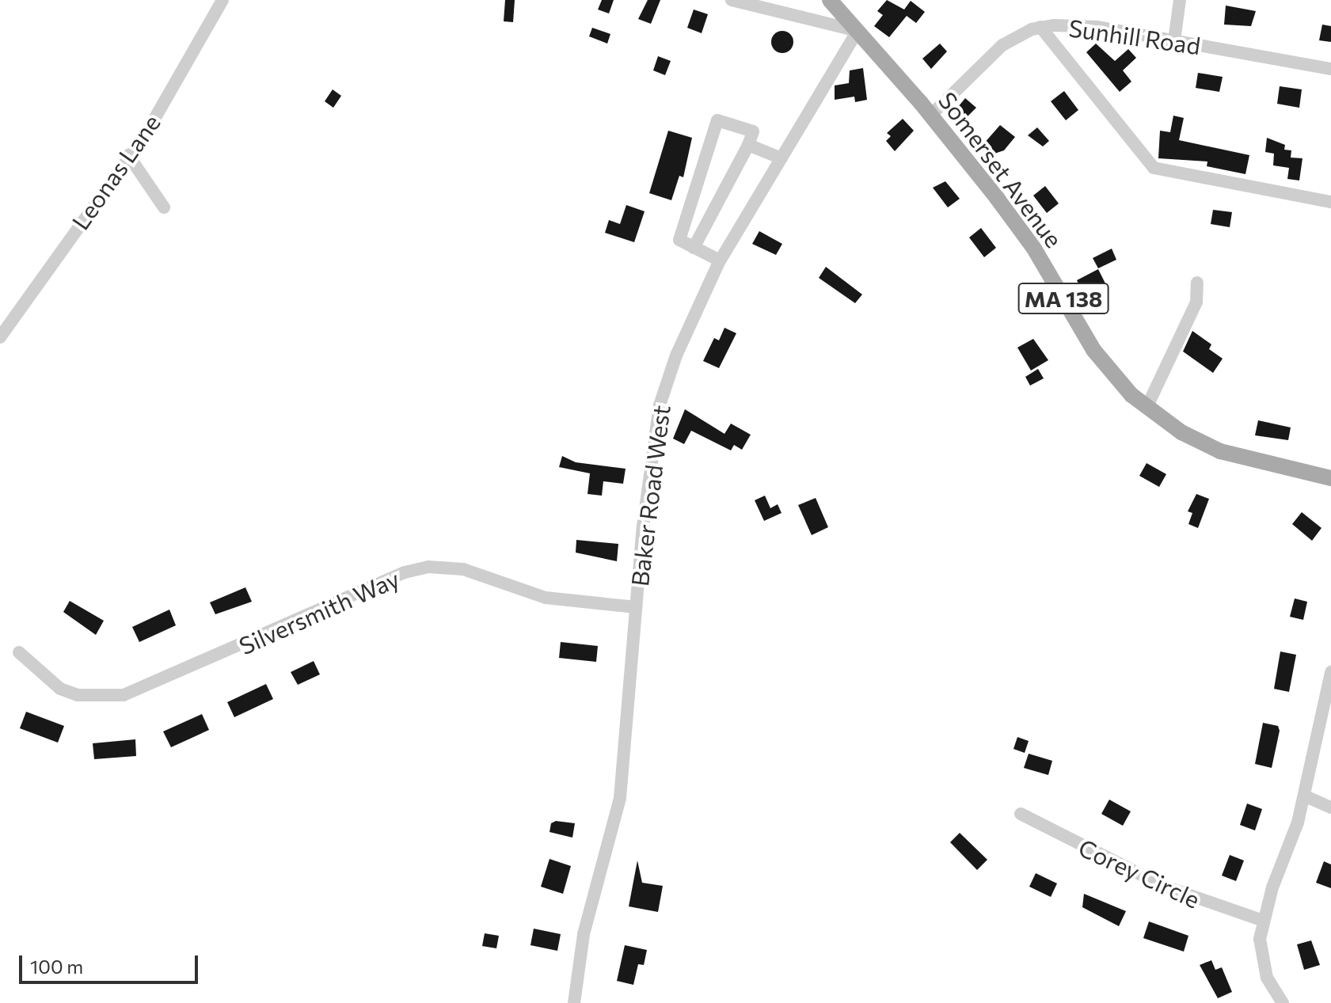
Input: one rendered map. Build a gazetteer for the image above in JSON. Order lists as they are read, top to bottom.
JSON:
{
  "streets": {
    "main road": ["Somerset Avenue", "MA 138"],
    "street": [
      "Sunhill Road",
      "Leonas Lane",
      "Baker Road West",
      "Silversmith Way",
      "Corey Circle"
    ]
  },
  "crossings": [
    ["Sunhill Road", "Somerset Avenue"],
    ["Somerset Avenue", "MA 138"],
    ["Somerset Avenue", "Baker Road West"],
    ["MA 138", "Baker Road West"],
    ["Baker Road West", "Silversmith Way"]
  ],
  "scale_bar": "100 m"
}
